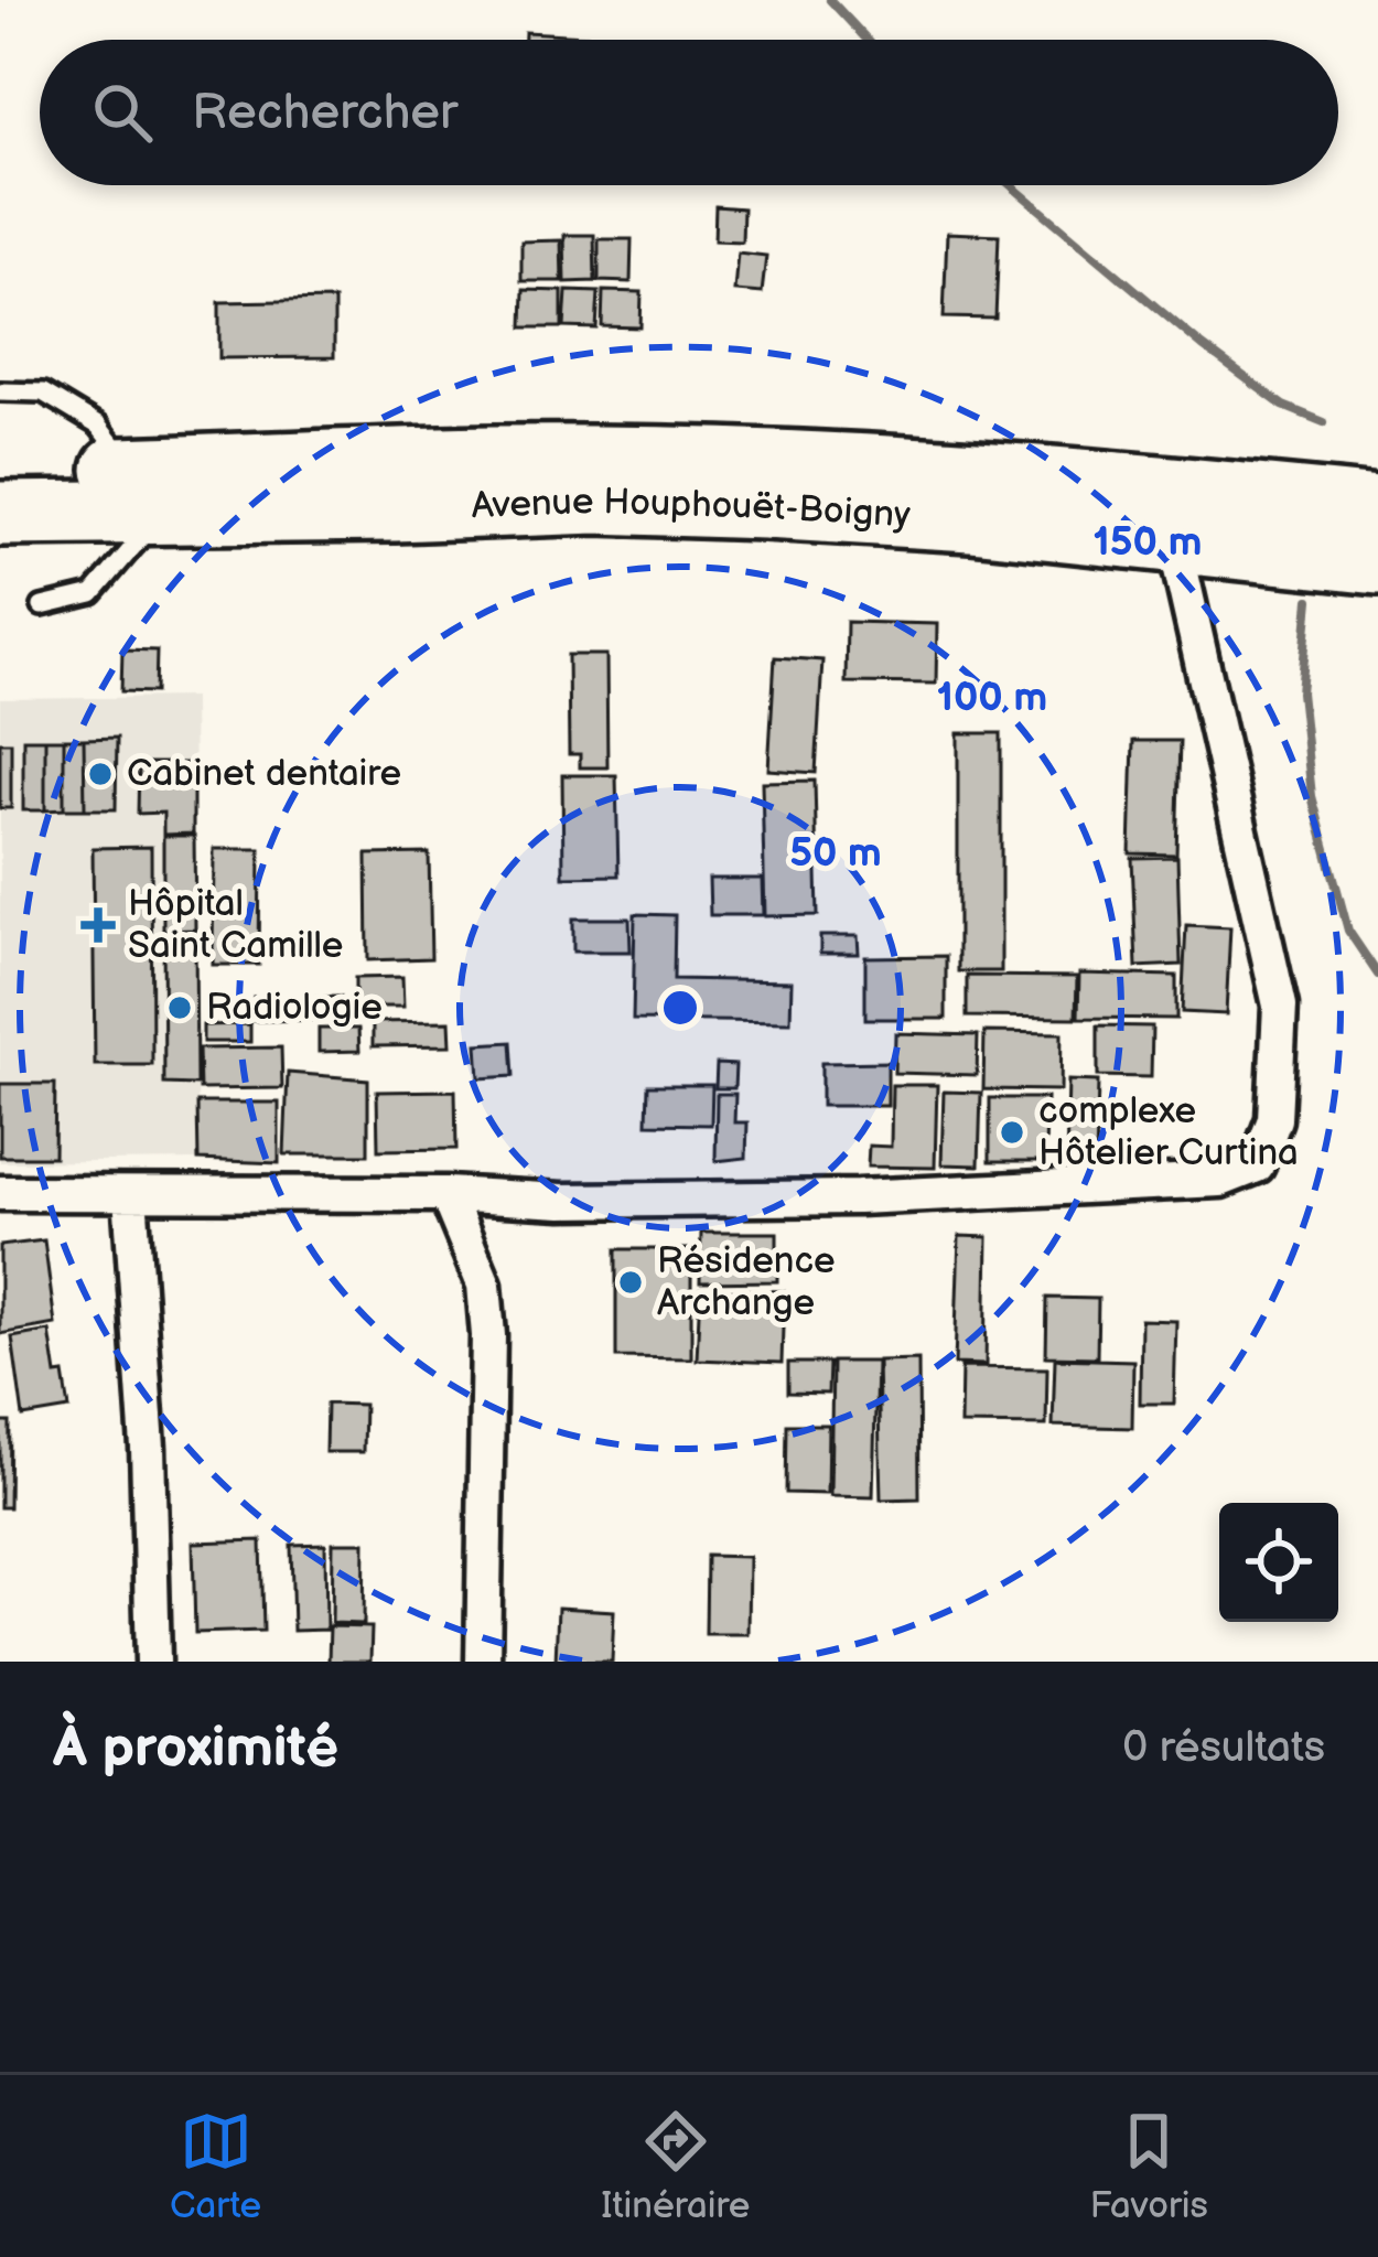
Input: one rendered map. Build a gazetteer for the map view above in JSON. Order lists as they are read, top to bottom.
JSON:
{
  "streets": {
    "highway": ["Avenue Houphouët-Boigny"]
  },
  "places": {
    "other": [
      "Cabinet dentaire",
      "Radiologie",
      "complexe Hôtelier Curtina",
      "Résidence Archange"
    ],
    "health": ["Hôpital Saint Camille"]
  },
  "page": {
    "search": "Rechercher",
    "heading": ["À proximité", "0 résultats"],
    "nav": ["Carte", "Itinéraire", "Favoris"]
  },
  "rings": ["150 m", "100 m", "50 m"]
}
